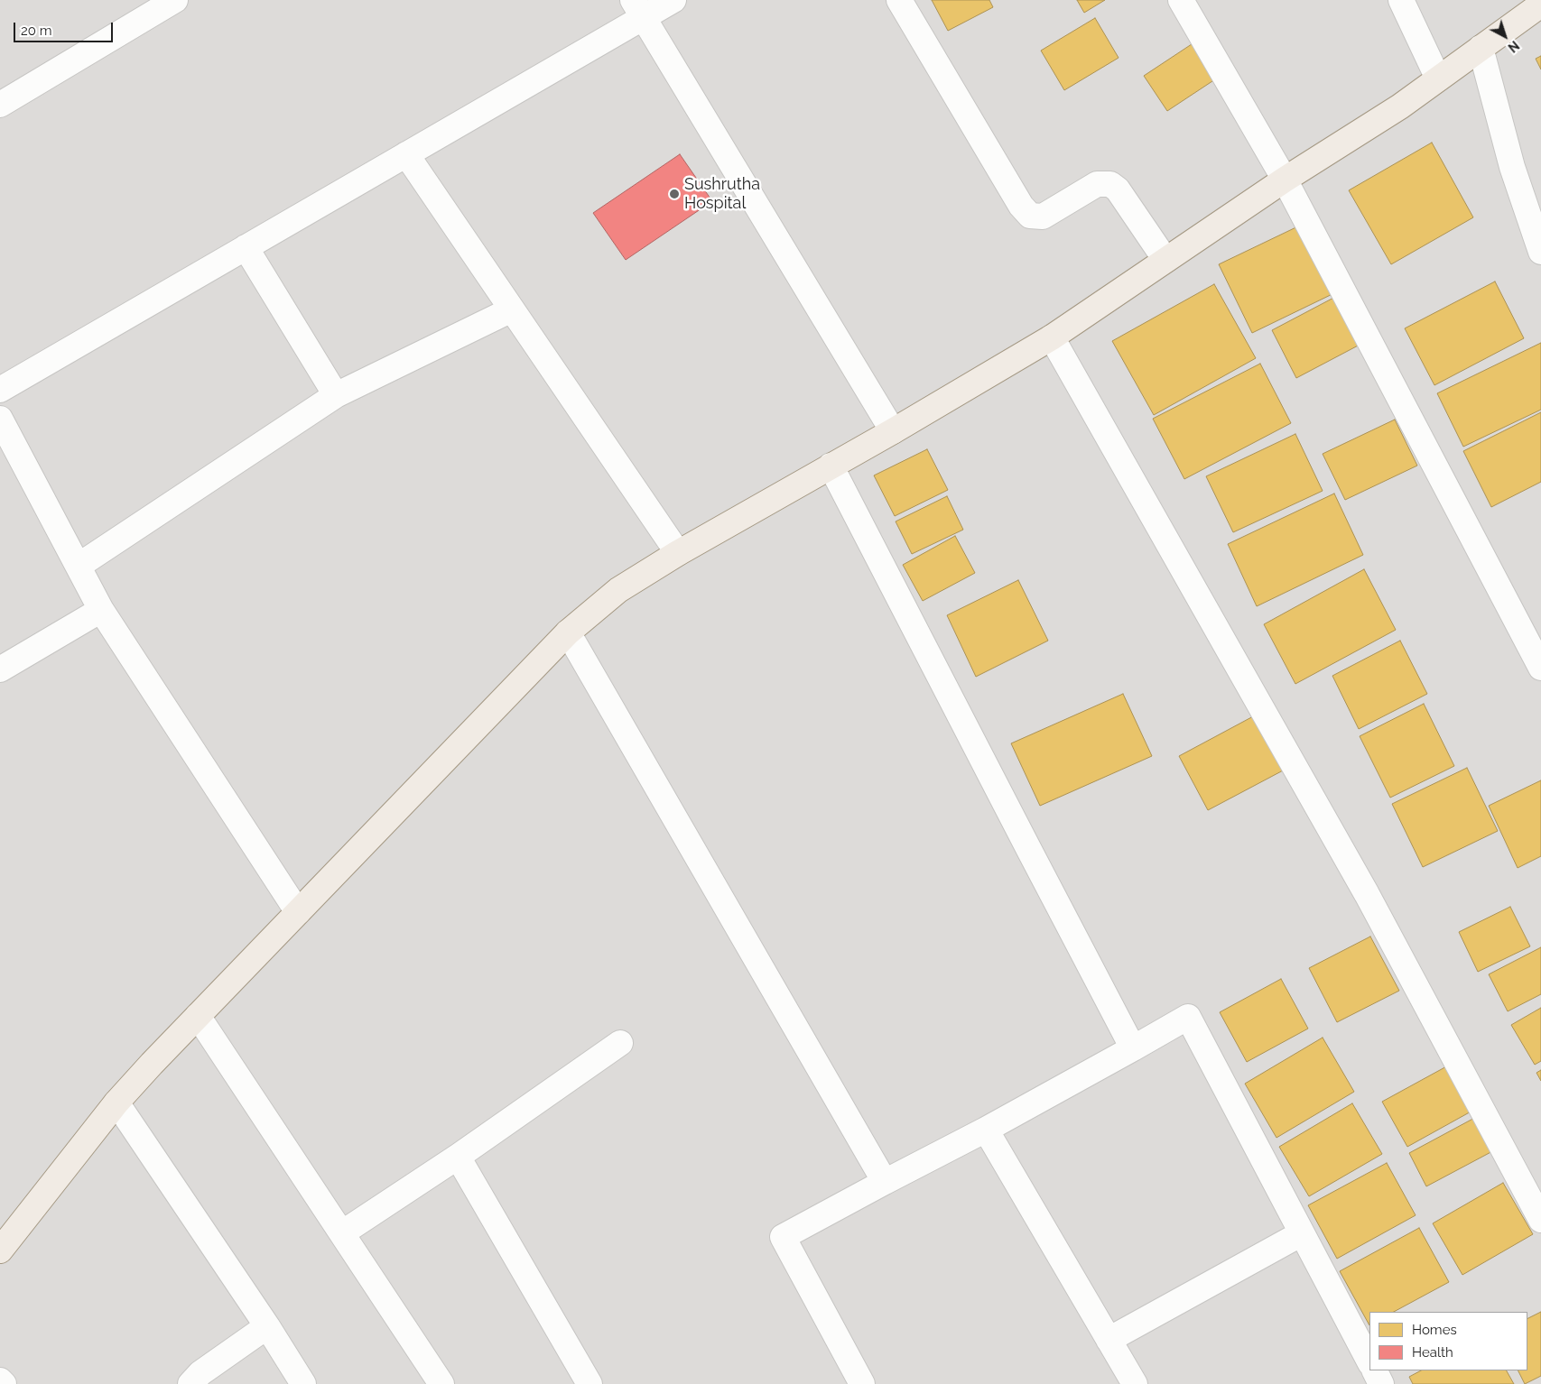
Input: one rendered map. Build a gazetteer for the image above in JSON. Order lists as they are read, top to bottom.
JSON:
{
  "places": ["Sushrutha Hospital"],
  "legend": ["Homes", "Health"],
  "scale_bar": "20 m",
  "north": "bottom right"
}
